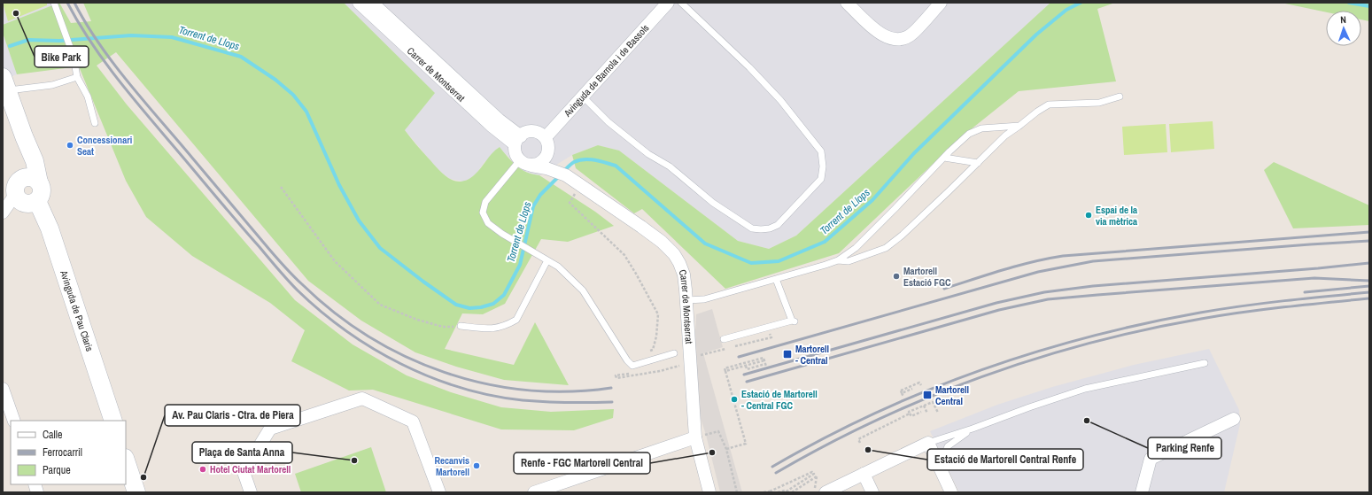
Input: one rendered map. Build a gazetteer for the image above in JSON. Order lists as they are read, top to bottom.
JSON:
{
  "streets": {
    "main road": ["Avinguda de Pau Claris"],
    "street": ["Avinguda de Barnola i de Bassols", "Carrer de Montserrat"]
  },
  "crossings": [
    ["Avinguda de Barnola i de Bassols", "Carrer de Montserrat"]
  ],
  "water": ["Torrent de Llops"],
  "places": {
    "other": [
      "Bike Park",
      "Concessionari Seat",
      "Espai de la via mètrica",
      "Martorell Estació FGC",
      "Estació de Martorell - Central FGC",
      "Parking Renfe",
      "Estació de Martorell Central Renfe",
      "Renfe - FGC Martorell Central",
      "Plaça de Santa Anna",
      "Recanvis Martorell",
      "Hotel Ciutat Martorell",
      "Av. Pau Claris - Ctra. de Piera"
    ],
    "transit": ["Martorell - Central", "Martorell Central"]
  },
  "legend": ["Calle", "Ferrocarril", "Parque"],
  "north": "top"
}
